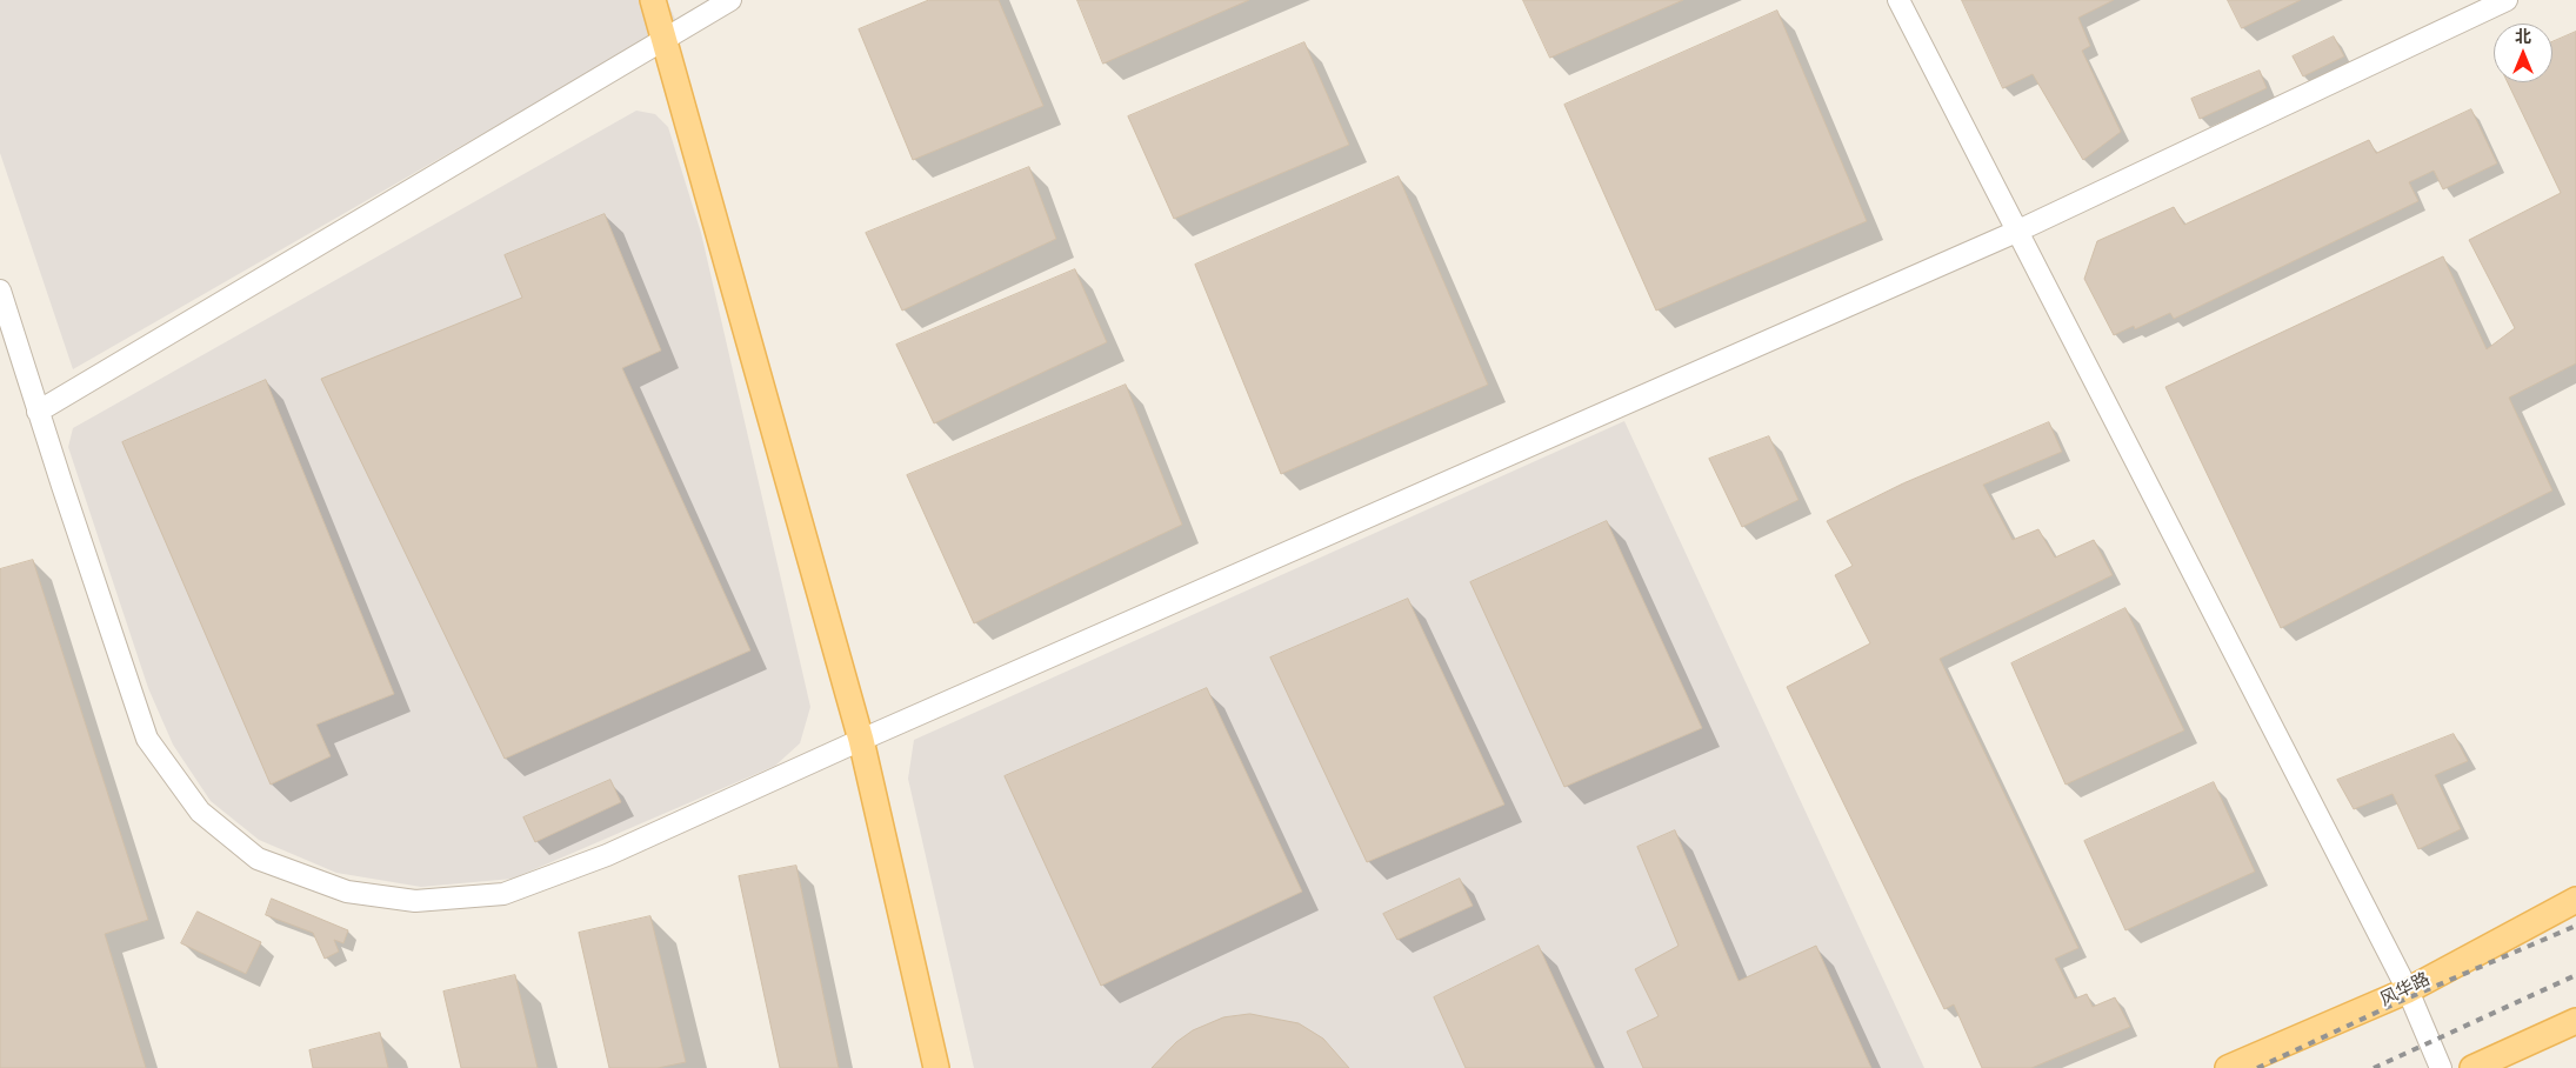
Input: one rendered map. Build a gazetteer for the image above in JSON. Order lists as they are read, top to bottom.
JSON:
{
  "streets": {
    "main road": ["风华路"]
  },
  "north": "top"
}
